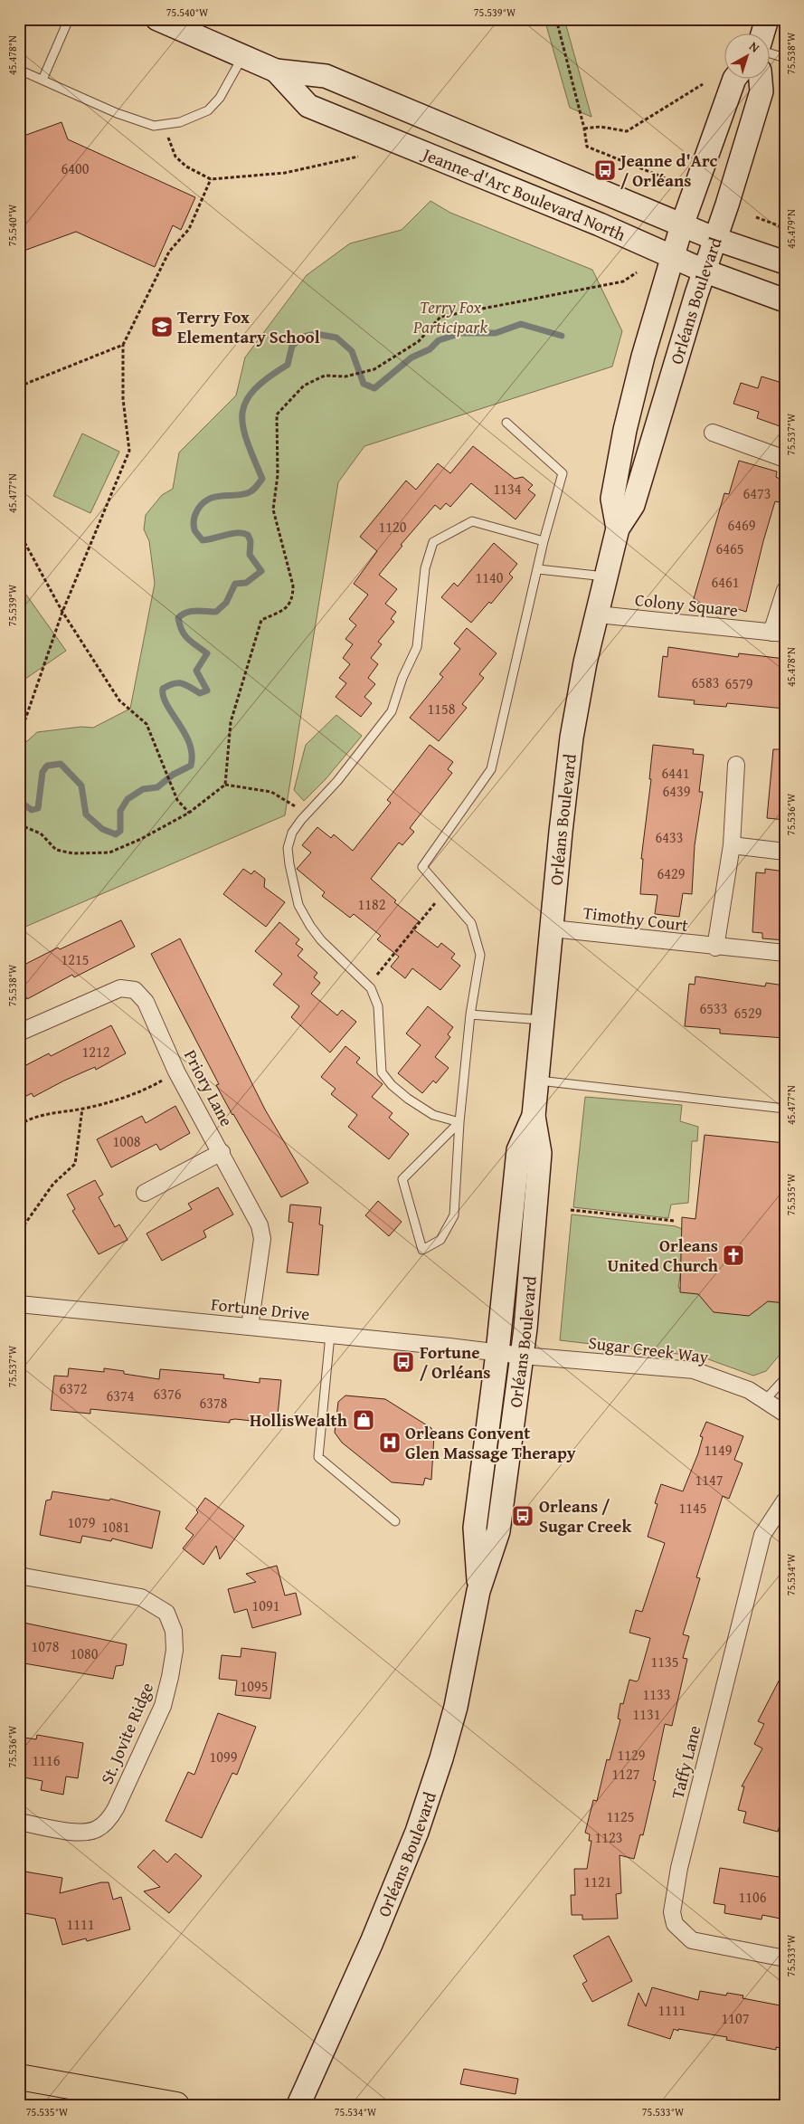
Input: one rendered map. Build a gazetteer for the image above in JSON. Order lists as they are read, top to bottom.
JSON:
{
  "streets": {
    "main road": ["Jeanne-d'Arc Boulevard North", "Orléans Boulevard"],
    "street": [
      "Colony Square",
      "Timothy Court",
      "Priory Lane",
      "Fortune Drive",
      "Sugar Creek Way",
      "St. Jovite Ridge",
      "Taffy Lane"
    ]
  },
  "crossings": [
    ["Jeanne-d'Arc Boulevard North", "Orléans Boulevard"],
    ["Orléans Boulevard", "Colony Square"],
    ["Orléans Boulevard", "Timothy Court"],
    ["Orléans Boulevard", "Fortune Drive"],
    ["Orléans Boulevard", "Sugar Creek Way"],
    ["Priory Lane", "Fortune Drive"],
    ["Fortune Drive", "Sugar Creek Way"]
  ],
  "parks": ["Terry Fox Participark"],
  "places": {
    "bus stop": ["Jeanne d'Arc / Orléans", "Fortune / Orléans", "Orleans / Sugar Creek"],
    "school or university": ["Terry Fox Elementary School"],
    "church": ["Orleans United Church"],
    "shop": ["HollisWealth"],
    "hospital": ["Orleans Convent Glen Massage Therapy"]
  },
  "house_numbers": [
    "6400",
    "1134",
    "6473",
    "6469",
    "1120",
    "6465",
    "1140",
    "6461",
    "6583",
    "6579",
    "1158",
    "6441",
    "6439",
    "6433",
    "6429",
    "1182",
    "1215",
    "6533",
    "6529",
    "1212",
    "1008",
    "6372",
    "6376",
    "6374",
    "6378",
    "1149",
    "1147",
    "1145",
    "1079",
    "1081",
    "1091",
    "1078",
    "1080",
    "1135",
    "1095",
    "1133",
    "1131",
    "1129",
    "1099",
    "1116",
    "1127",
    "1125",
    "1123",
    "1121",
    "1106",
    "1111",
    "1111",
    "1107"
  ],
  "north": "top right",
  "coordinates": [
    "75.540°W",
    "75.539°W",
    "75.538°W",
    "45.478°N",
    "45.479°N",
    "75.537°W",
    "45.477°N",
    "75.536°W",
    "75.535°W",
    "75.534°W",
    "75.533°W"
  ]
}
